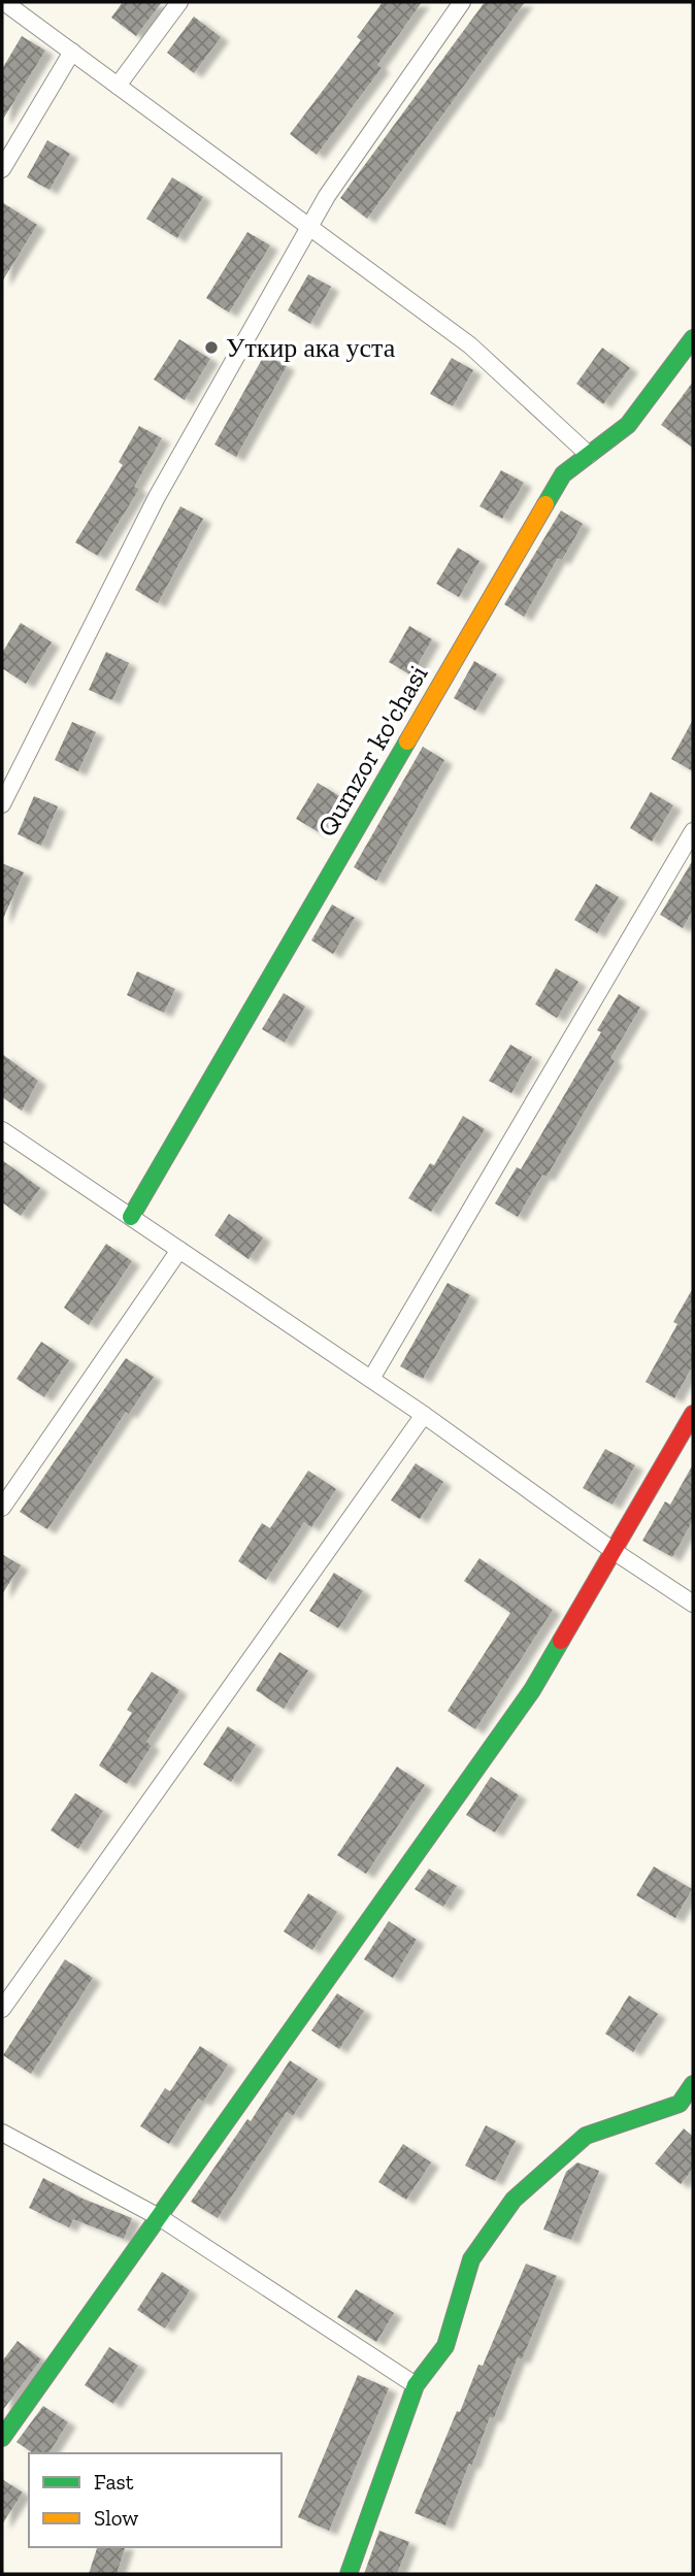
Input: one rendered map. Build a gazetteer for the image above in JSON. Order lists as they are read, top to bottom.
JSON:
{
  "streets": {
    "street": ["Qumzor ko'chasi"]
  },
  "places": ["Уткир ака уста"],
  "legend": ["Fast", "Slow"]
}
